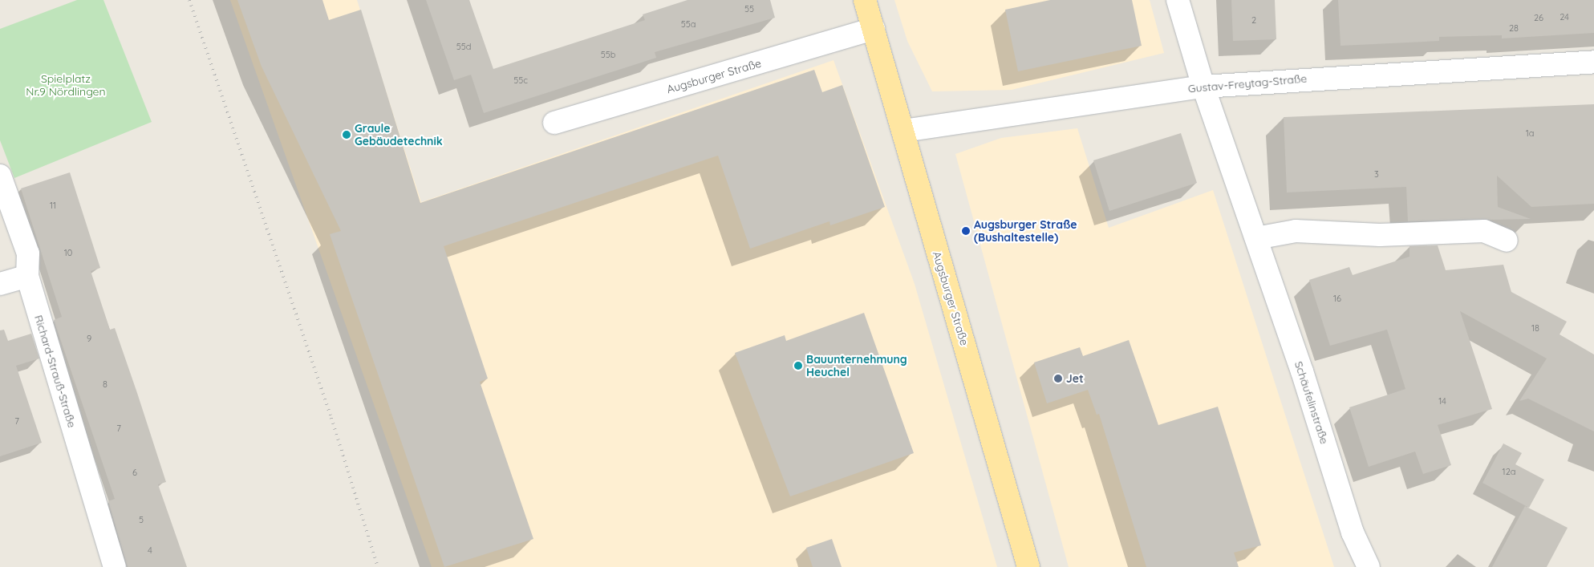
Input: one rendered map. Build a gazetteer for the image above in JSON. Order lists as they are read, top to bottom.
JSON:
{
  "streets": {
    "main road": ["Augsburger Straße"],
    "street": ["Gustav-Freytag-Straße", "Richard-Strauß-Straße", "Schäufelinstraße"]
  },
  "crossings": [
    ["Augsburger Straße", "Gustav-Freytag-Straße"],
    ["Gustav-Freytag-Straße", "Schäufelinstraße"]
  ],
  "parks": ["Spielplatz Nr.9 Nördlingen"],
  "places": [
    "Graule Gebäudetechnik",
    "Augsburger Straße (Bushaltestelle)",
    "Bauunternehmung Heuchel",
    "Jet"
  ],
  "house_numbers": [
    "55",
    "24",
    "26",
    "2",
    "55a",
    "28",
    "55d",
    "55b",
    "55c",
    "1a",
    "3",
    "11",
    "10",
    "16",
    "18",
    "9",
    "8",
    "14",
    "7",
    "7",
    "12a",
    "6",
    "5",
    "4"
  ]
}
